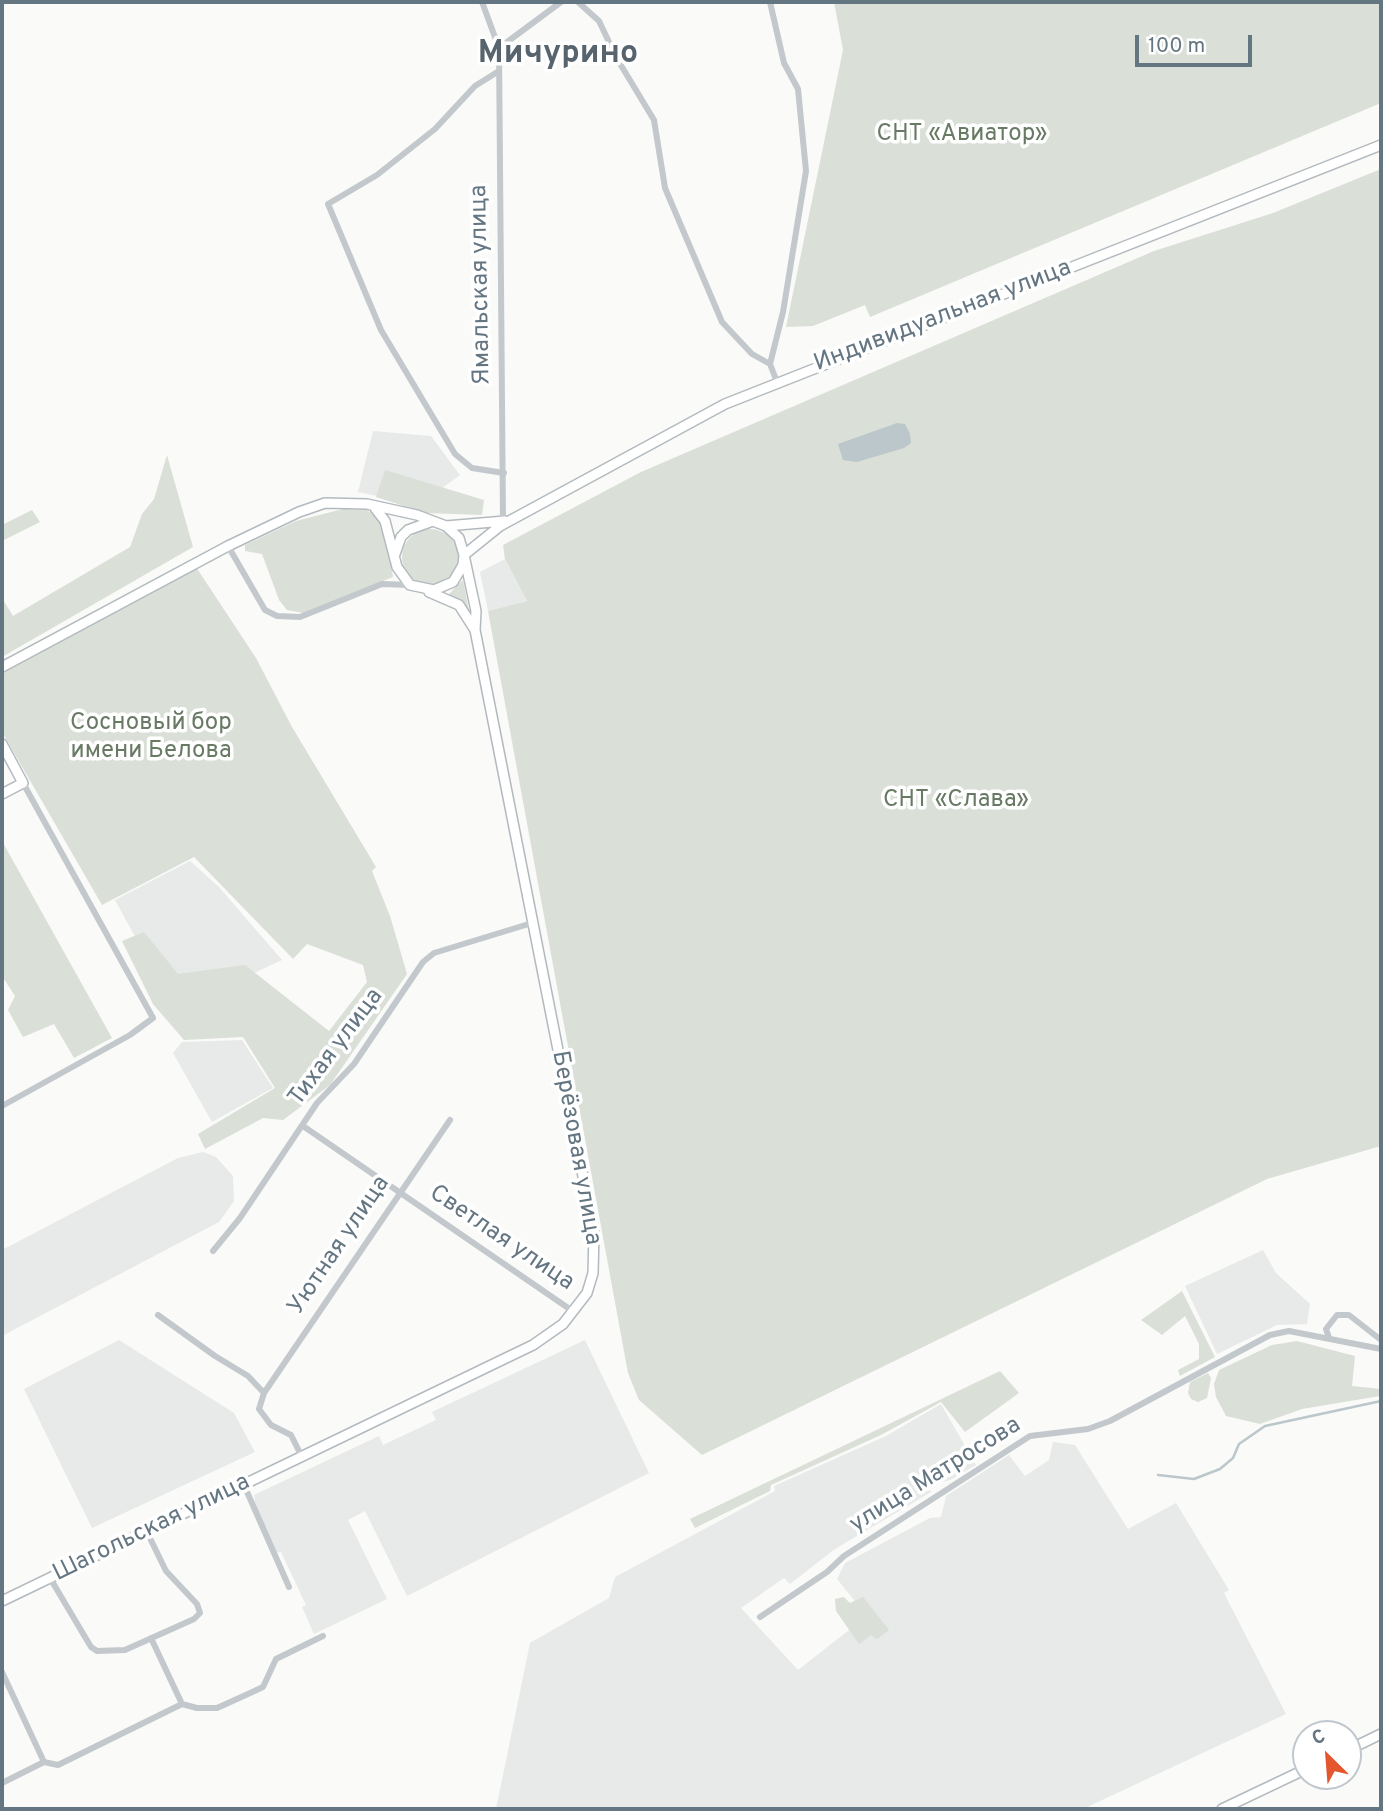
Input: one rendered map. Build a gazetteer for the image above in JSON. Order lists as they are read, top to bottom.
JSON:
{
  "streets": {
    "main road": ["Индивидуальная улица", "Берёзовая улица", "Шагольская улица"],
    "street": [
      "Ямальская улица",
      "Тихая улица",
      "Светлая улица",
      "Уютная улица",
      "улица Матросова"
    ]
  },
  "crossings": [
    ["Ямальская улица", "Индивидуальная улица"],
    ["Индивидуальная улица", "Берёзовая улица"],
    ["Тихая улица", "Берёзовая улица"],
    ["Тихая улица", "Светлая улица"],
    ["Берёзовая улица", "Светлая улица"],
    ["Берёзовая улица", "Шагольская улица"],
    ["Светлая улица", "Уютная улица"]
  ],
  "districts": ["Мичурино"],
  "parks": ["СНТ «Авиатор»", "Сосновый бор имени Белова", "СНТ «Слава»"],
  "scale_bar": "100 m",
  "north": "top left"
}
